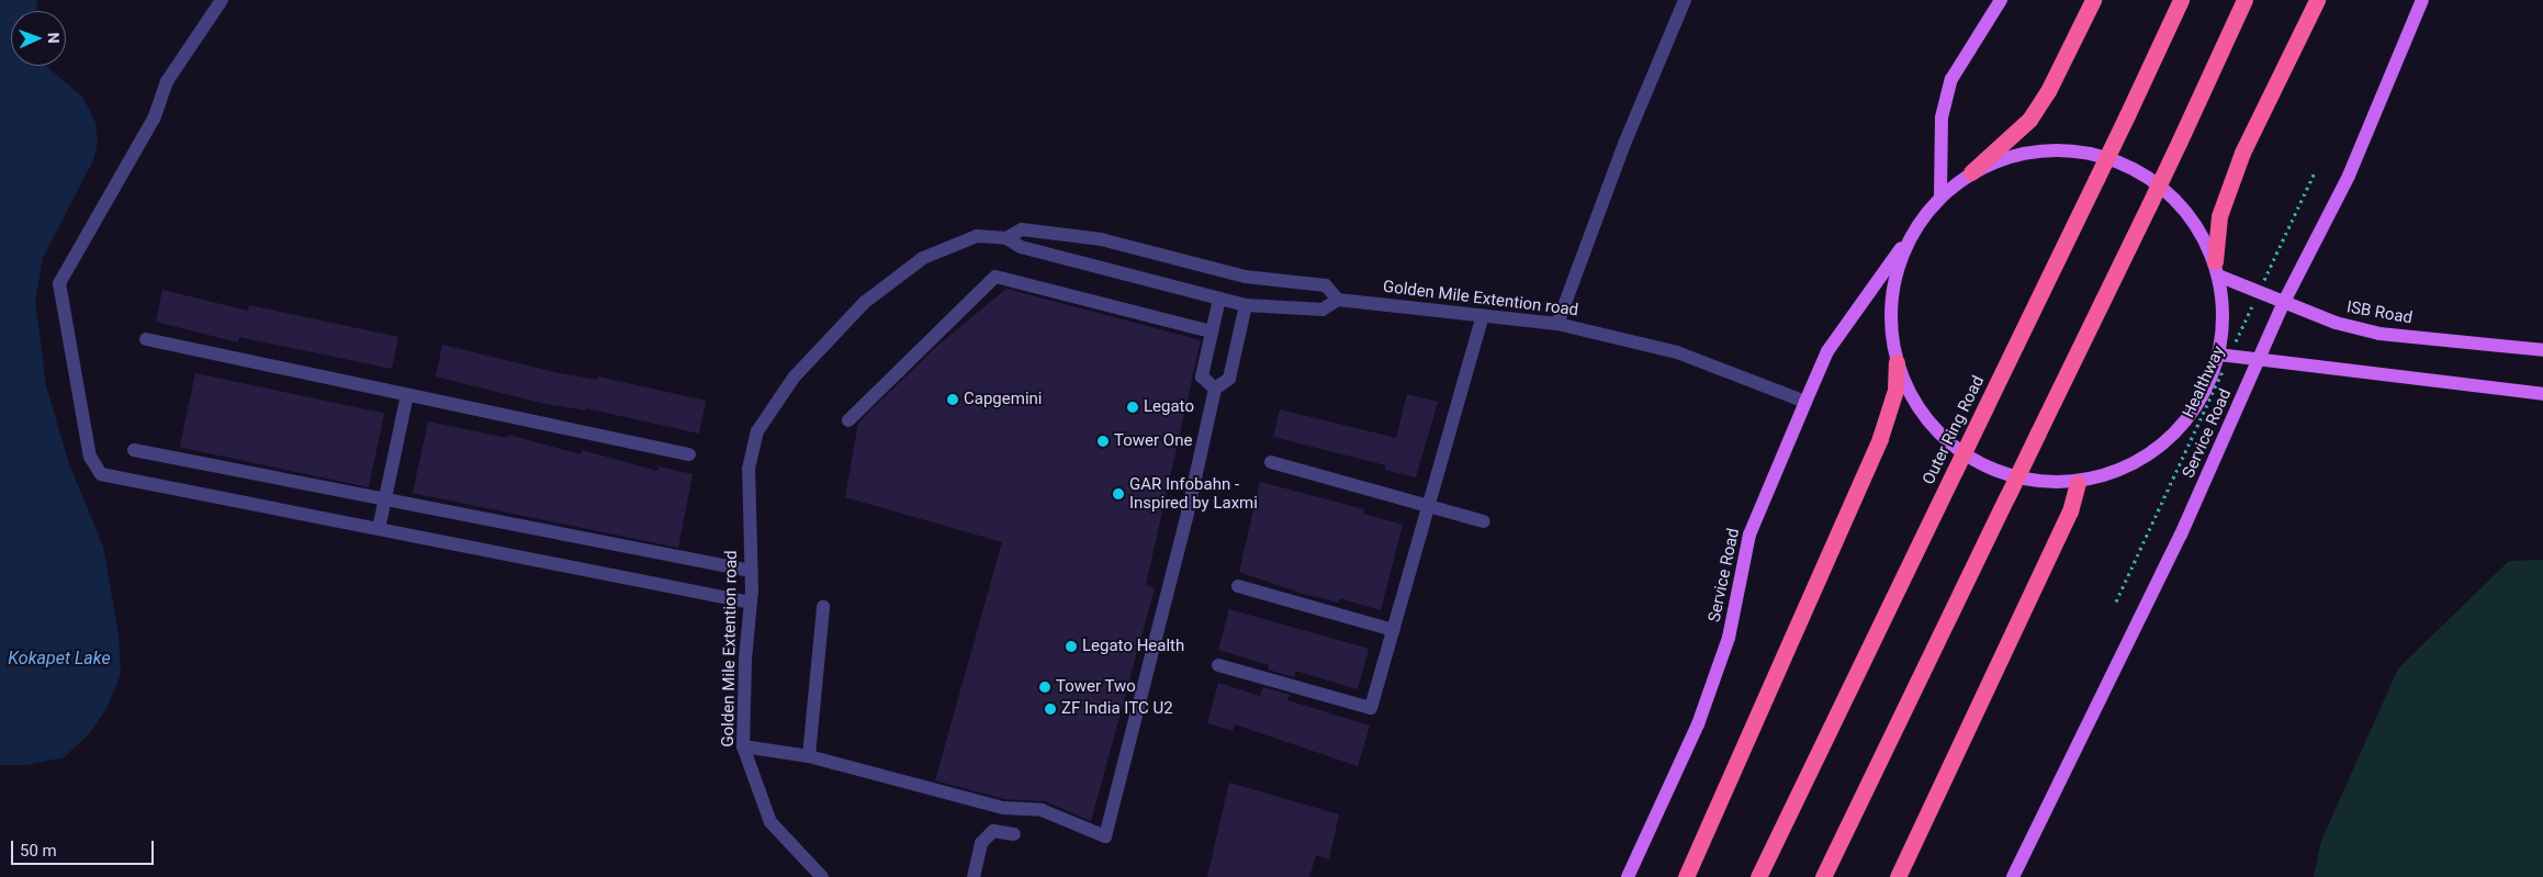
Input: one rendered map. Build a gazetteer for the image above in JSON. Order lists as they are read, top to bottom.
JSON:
{
  "streets": {
    "highway": ["Outer Ring Road"],
    "main road": ["ISB Road", "Service Road"],
    "street": ["Golden Mile Extention road"],
    "path": ["Healthway"]
  },
  "crossings": [
    ["Golden Mile Extention road", "Service Road"],
    ["ISB Road", "Healthway"],
    ["ISB Road", "Service Road"]
  ],
  "water": ["Kokapet Lake"],
  "places": [
    "Capgemini",
    "Legato",
    "Tower One",
    "GAR Infobahn - Inspired by Laxmi",
    "Legato Health",
    "Tower Two",
    "ZF India ITC U2"
  ],
  "scale_bar": "50 m",
  "north": "right"
}
